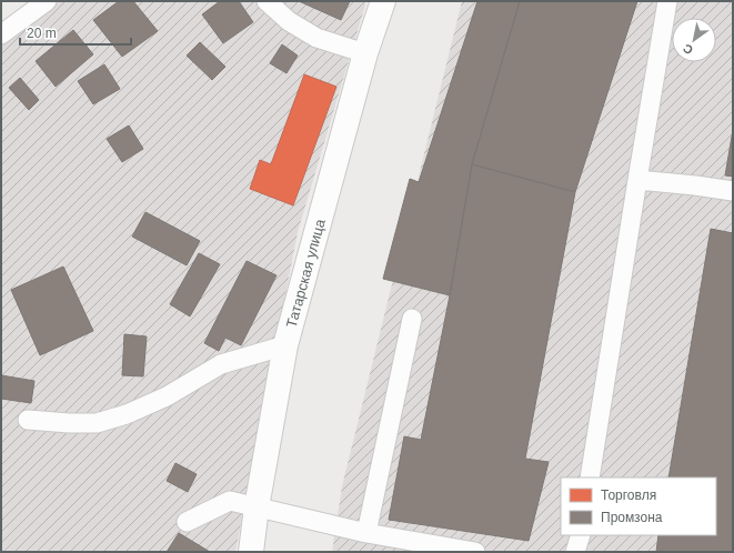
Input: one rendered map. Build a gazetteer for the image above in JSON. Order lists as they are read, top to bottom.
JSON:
{
  "streets": {
    "street": ["Татарская улица"]
  },
  "legend": ["Торговля", "Промзона"],
  "scale_bar": "20 m",
  "north": "bottom left"
}
